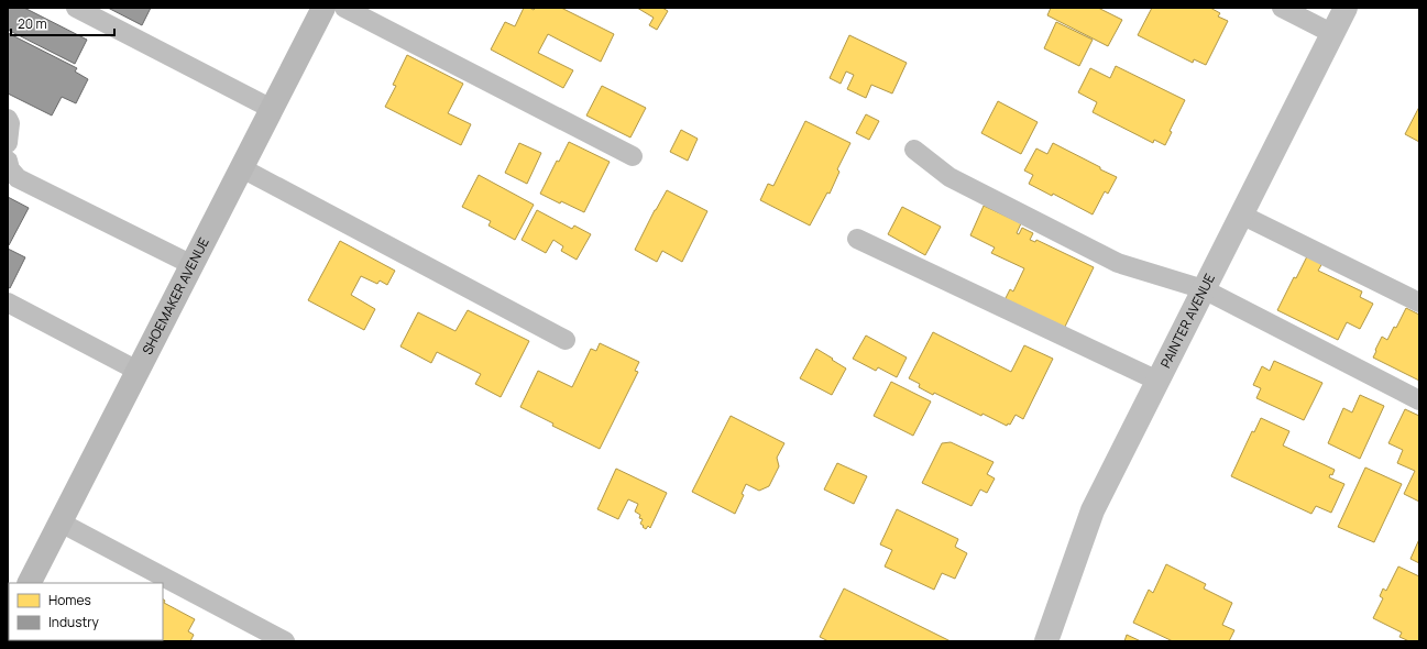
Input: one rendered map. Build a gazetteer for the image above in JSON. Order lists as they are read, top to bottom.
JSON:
{
  "streets": {
    "main road": ["SHOEMAKER AVENUE"],
    "street": ["PAINTER AVENUE"]
  },
  "legend": ["Homes", "Industry"],
  "scale_bar": "20 m"
}
